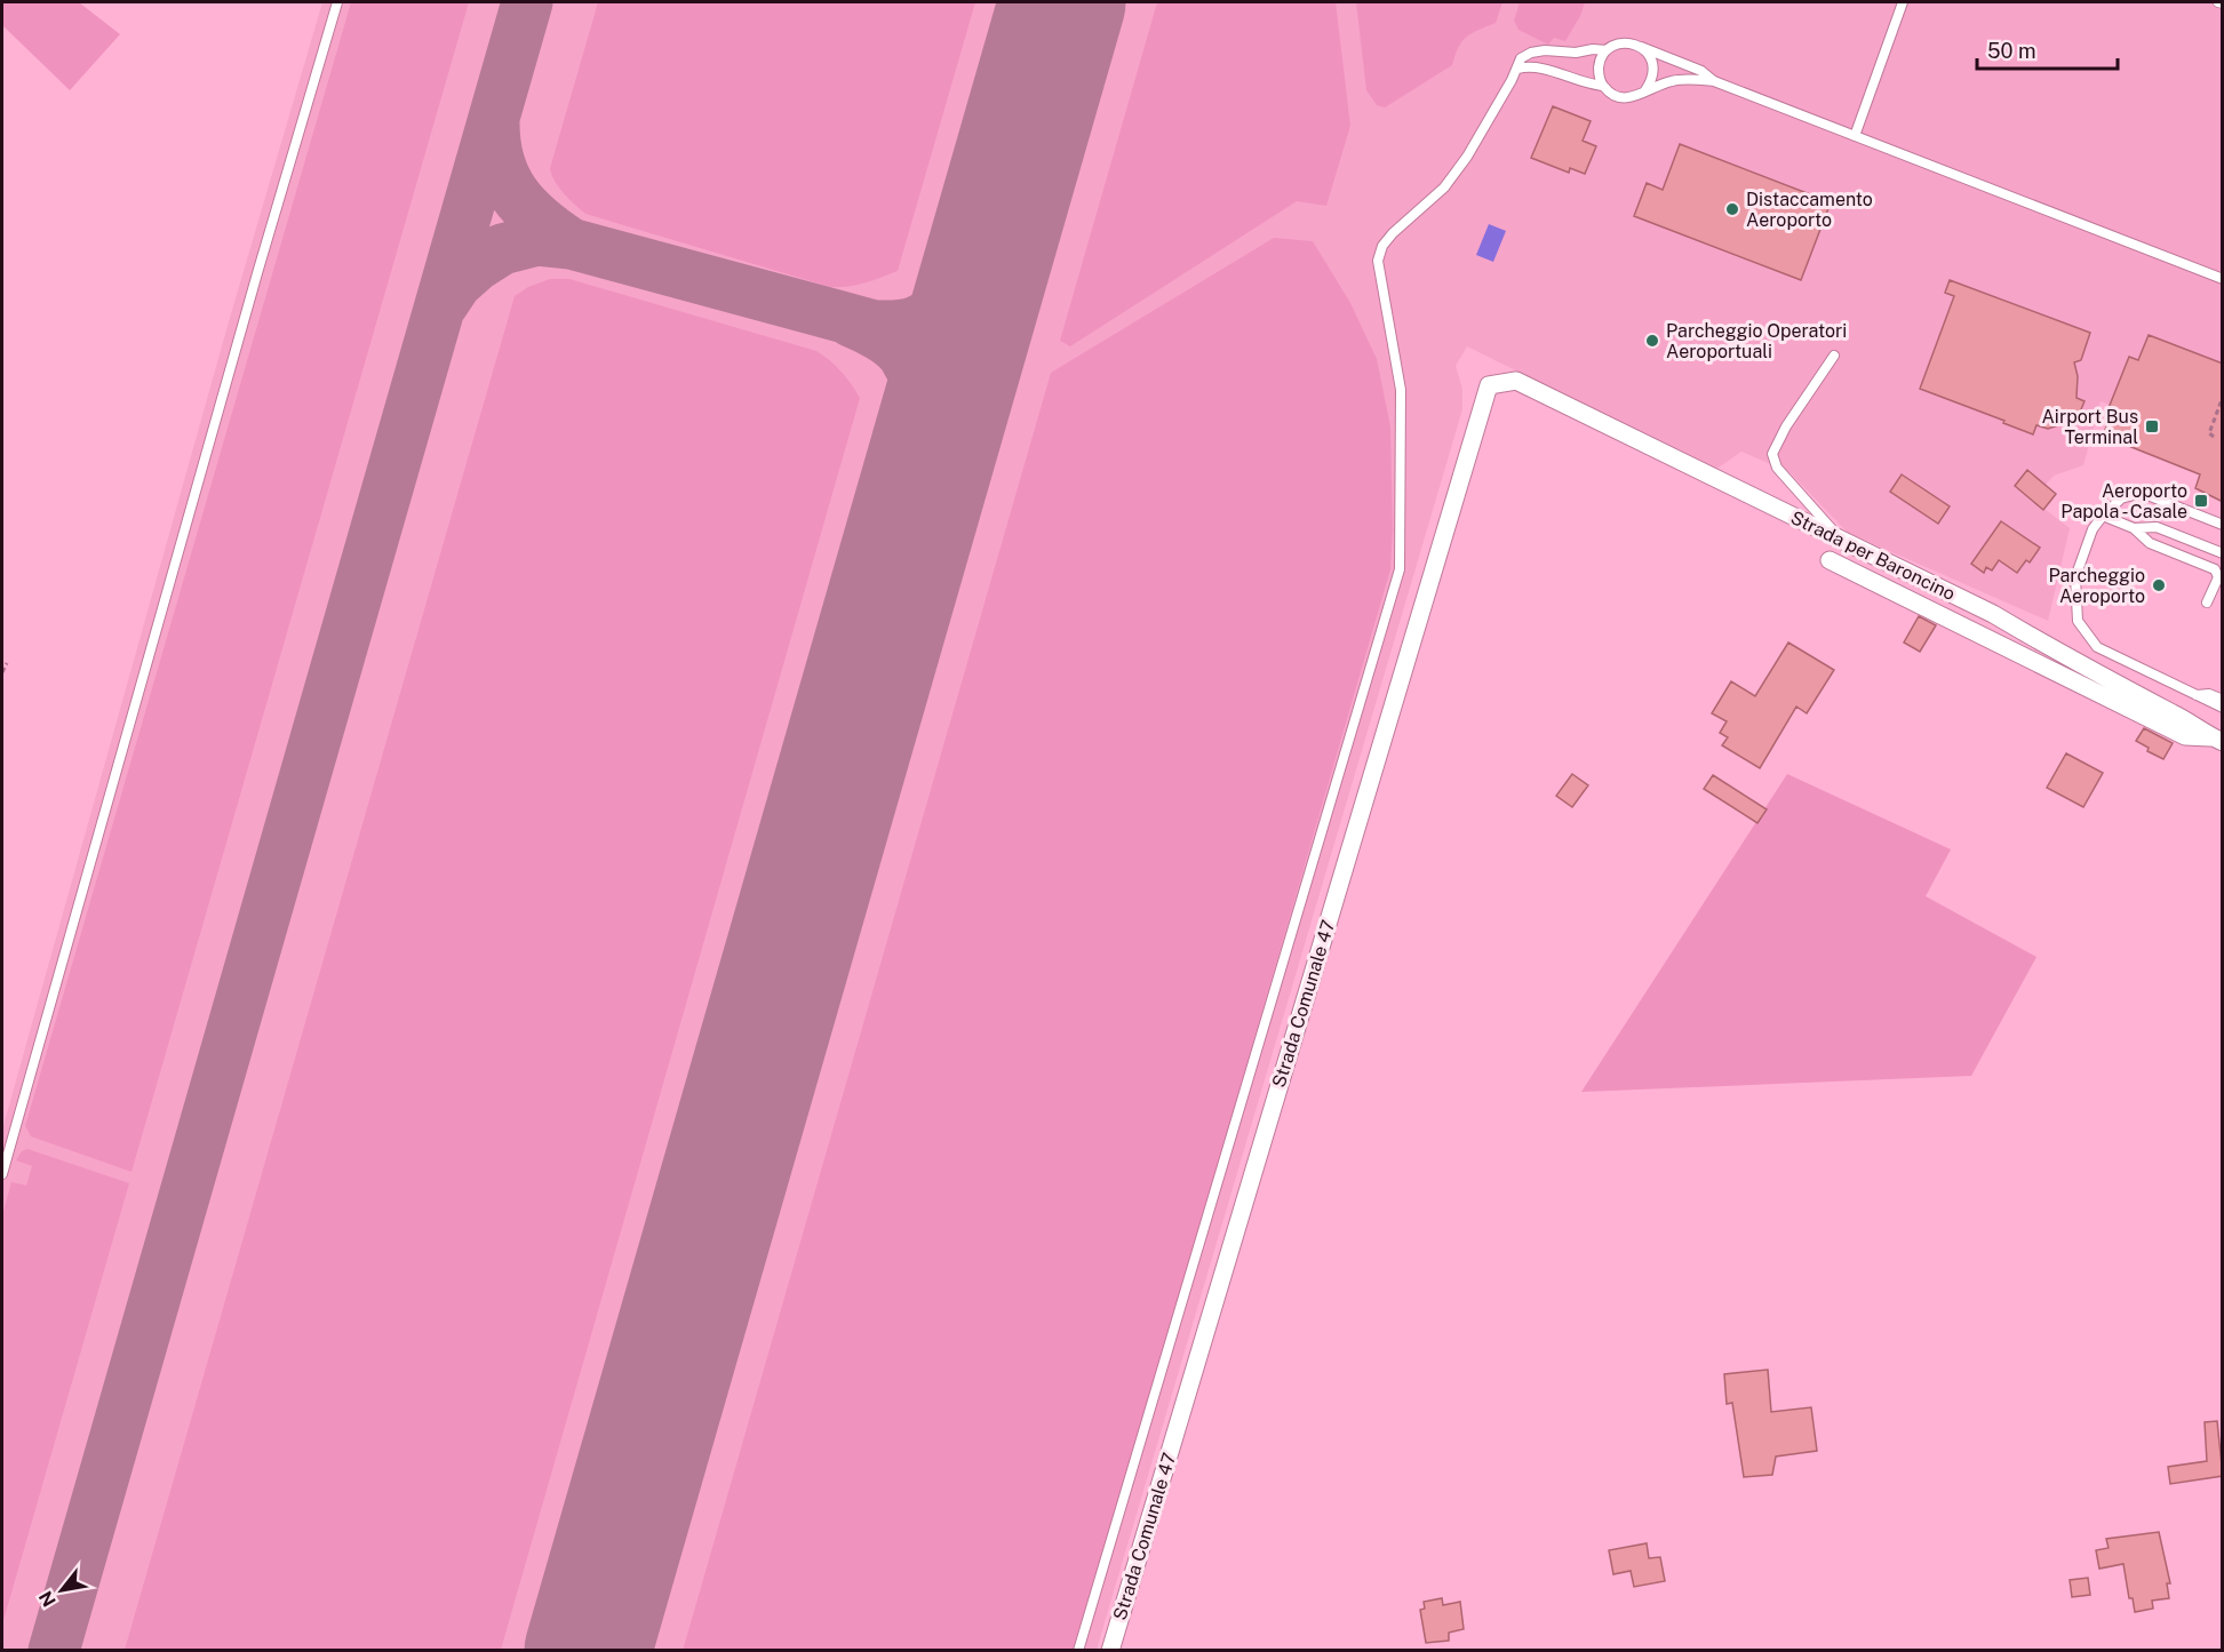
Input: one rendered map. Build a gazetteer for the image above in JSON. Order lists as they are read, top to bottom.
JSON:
{
  "streets": {
    "street": ["Strada per Baroncino", "Strada Comunale 47"]
  },
  "crossings": [
    ["Strada per Baroncino", "Strada Comunale 47"]
  ],
  "places": {
    "other": ["Distaccamento Aeroporto", "Parcheggio Operatori Aeroportuali", "Parcheggio Aeroporto"],
    "transit": ["Airport Bus Terminal", "Aeroporto Papola - Casale"]
  },
  "scale_bar": "50 m",
  "north": "bottom left"
}
